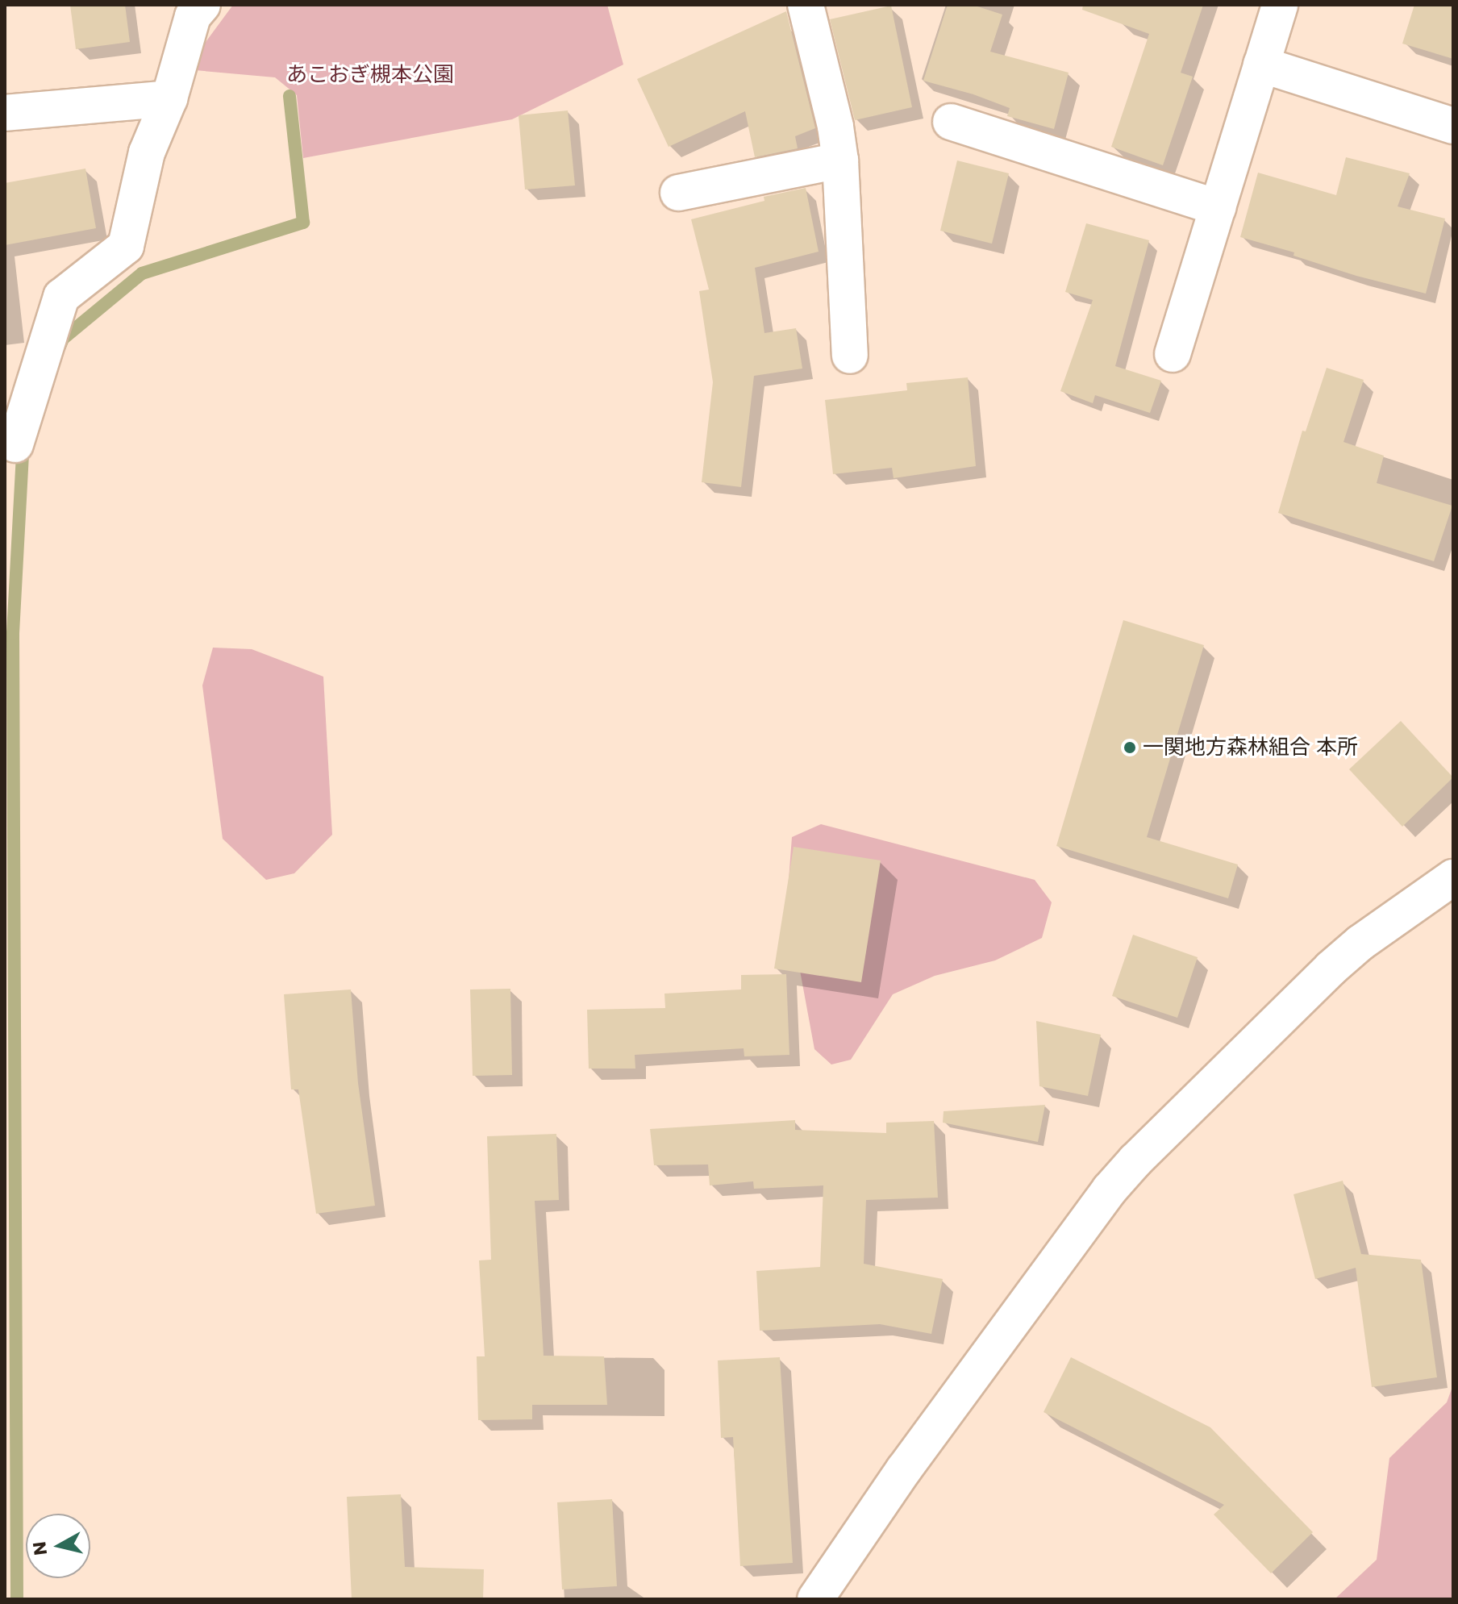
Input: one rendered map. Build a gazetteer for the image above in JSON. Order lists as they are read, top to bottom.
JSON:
{
  "parks": ["あこおぎ槻本公園"],
  "places": ["一関地方森林組合 本所"],
  "north": "left"
}
